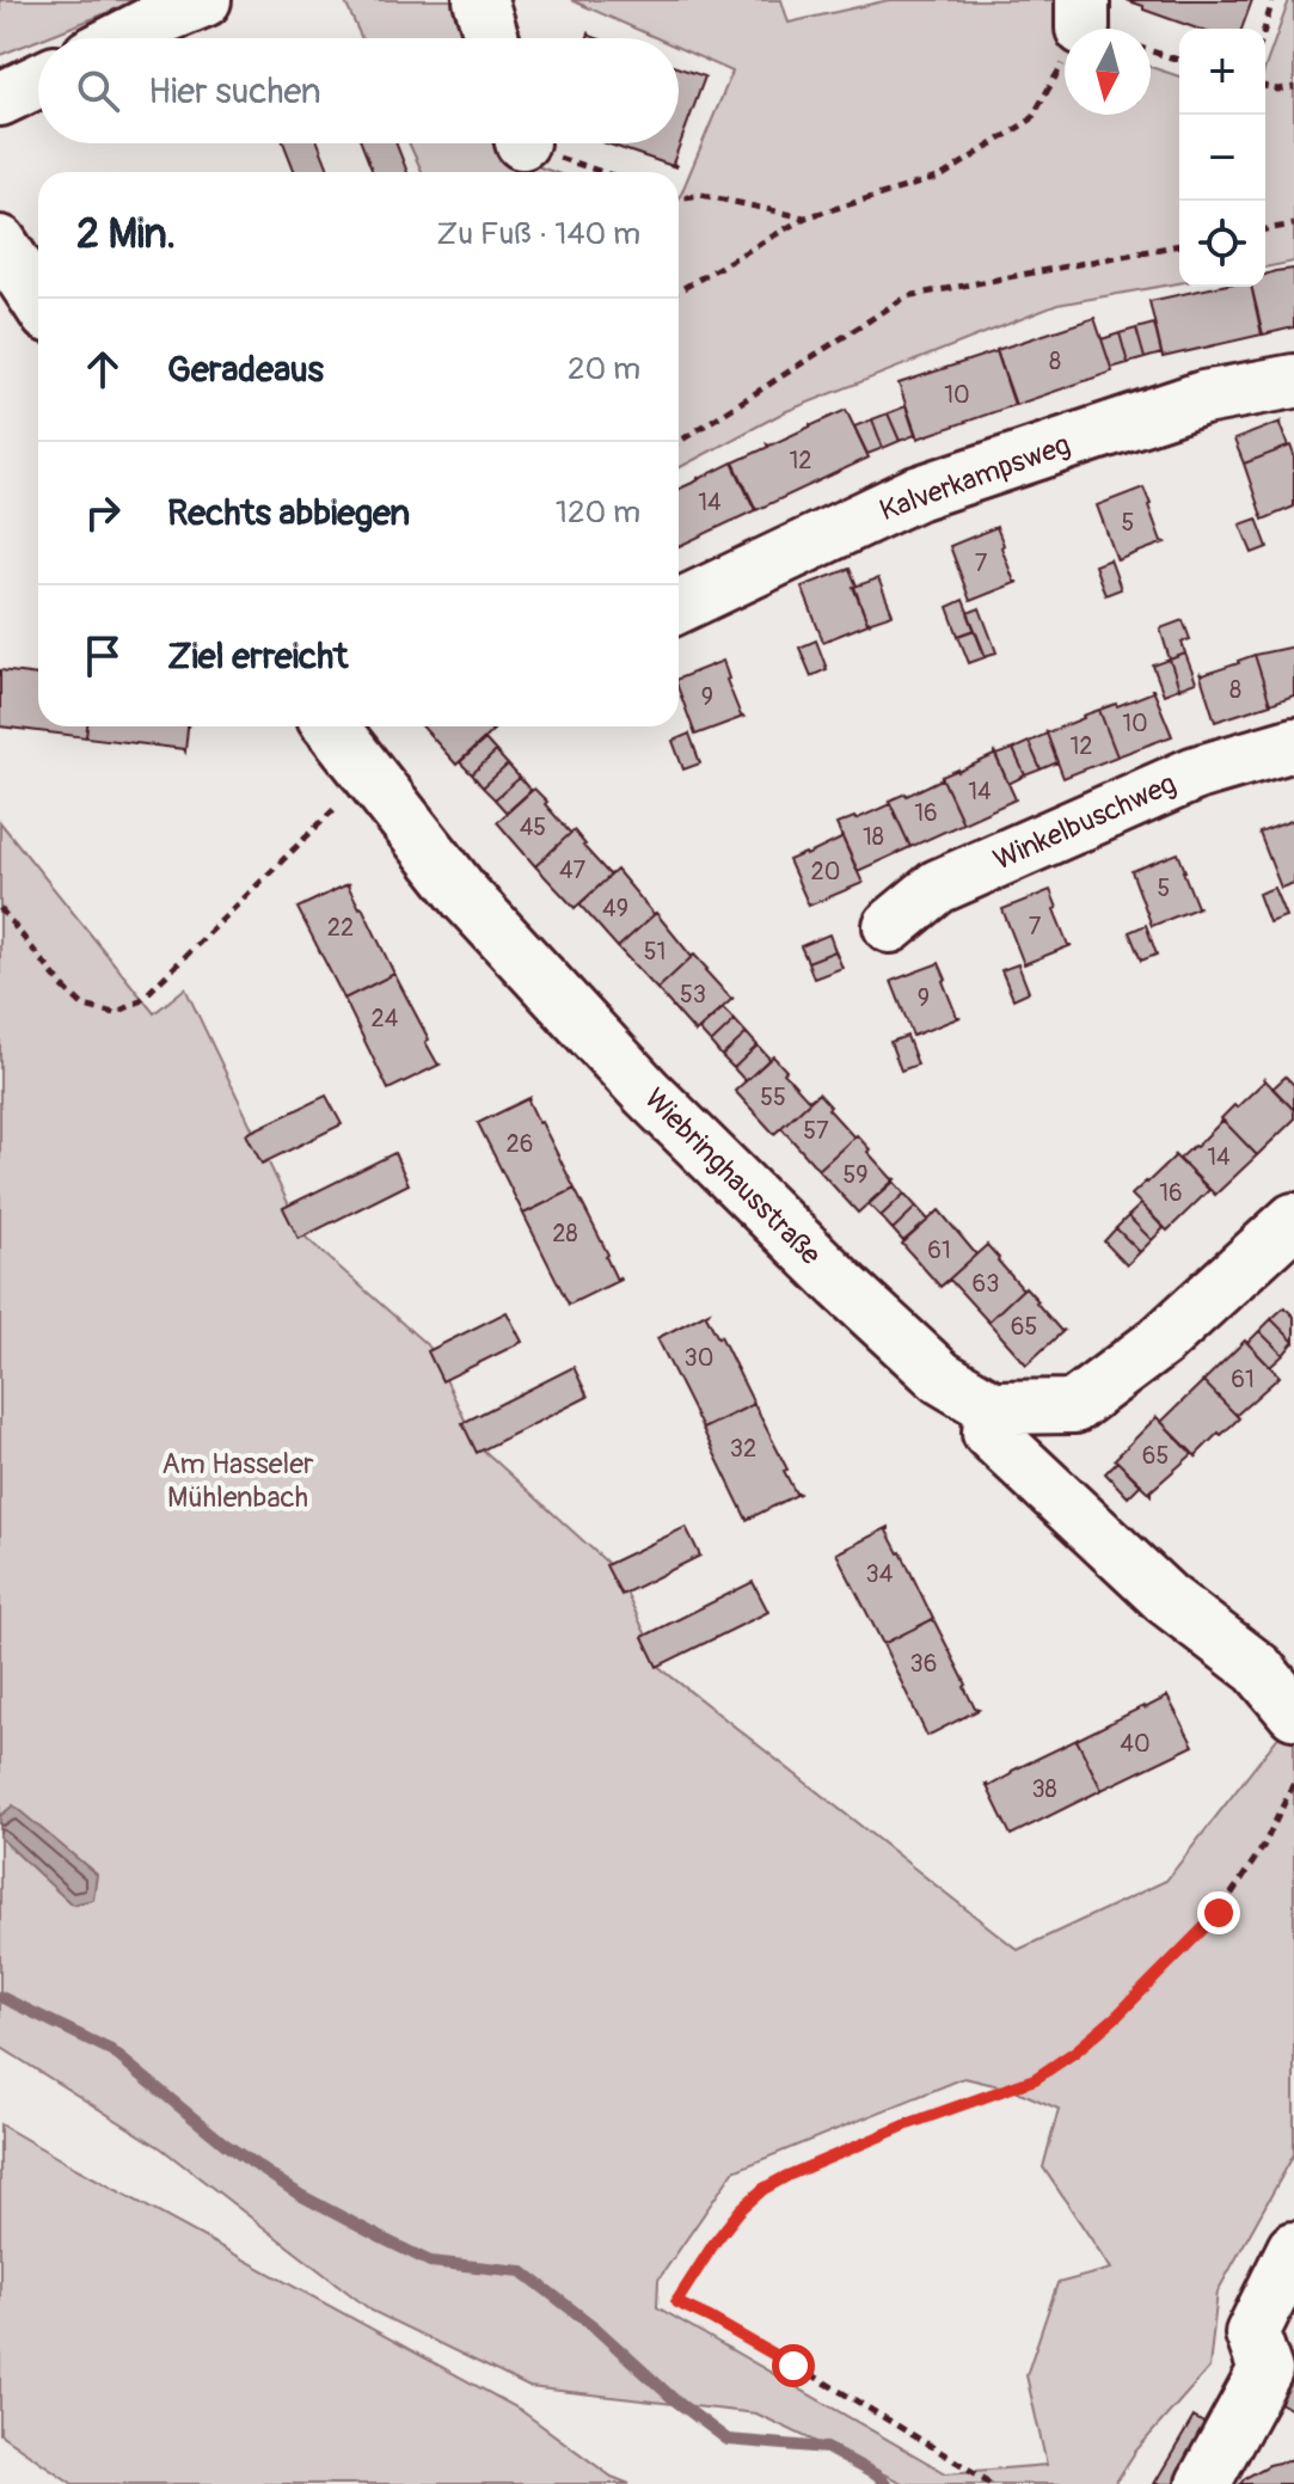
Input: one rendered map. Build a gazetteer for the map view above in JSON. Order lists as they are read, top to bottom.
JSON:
{
  "streets": {
    "street": ["Kalverkampsweg", "Winkelbuschweg", "Wiebringhausstraße"]
  },
  "parks": ["Am Hasseler Mühlenbach"],
  "house_numbers": [
    "8",
    "10",
    "12",
    "14",
    "5",
    "7",
    "8",
    "9",
    "10",
    "12",
    "14",
    "16",
    "45",
    "18",
    "47",
    "20",
    "5",
    "49",
    "7",
    "22",
    "51",
    "53",
    "9",
    "24",
    "55",
    "57",
    "26",
    "14",
    "59",
    "16",
    "28",
    "61",
    "63",
    "65",
    "30",
    "61",
    "32",
    "65",
    "34",
    "36",
    "40",
    "38"
  ],
  "north": "bottom",
  "page": {
    "map_buttons": ["+", "−"],
    "search": "Hier suchen",
    "heading": ["2 Min.", "Zu Fuß · 140 m"],
    "list": [
      ["Geradeaus", "20 m"],
      ["Rechts abbiegen", "120 m"],
      "Ziel erreicht"
    ]
  }
}
